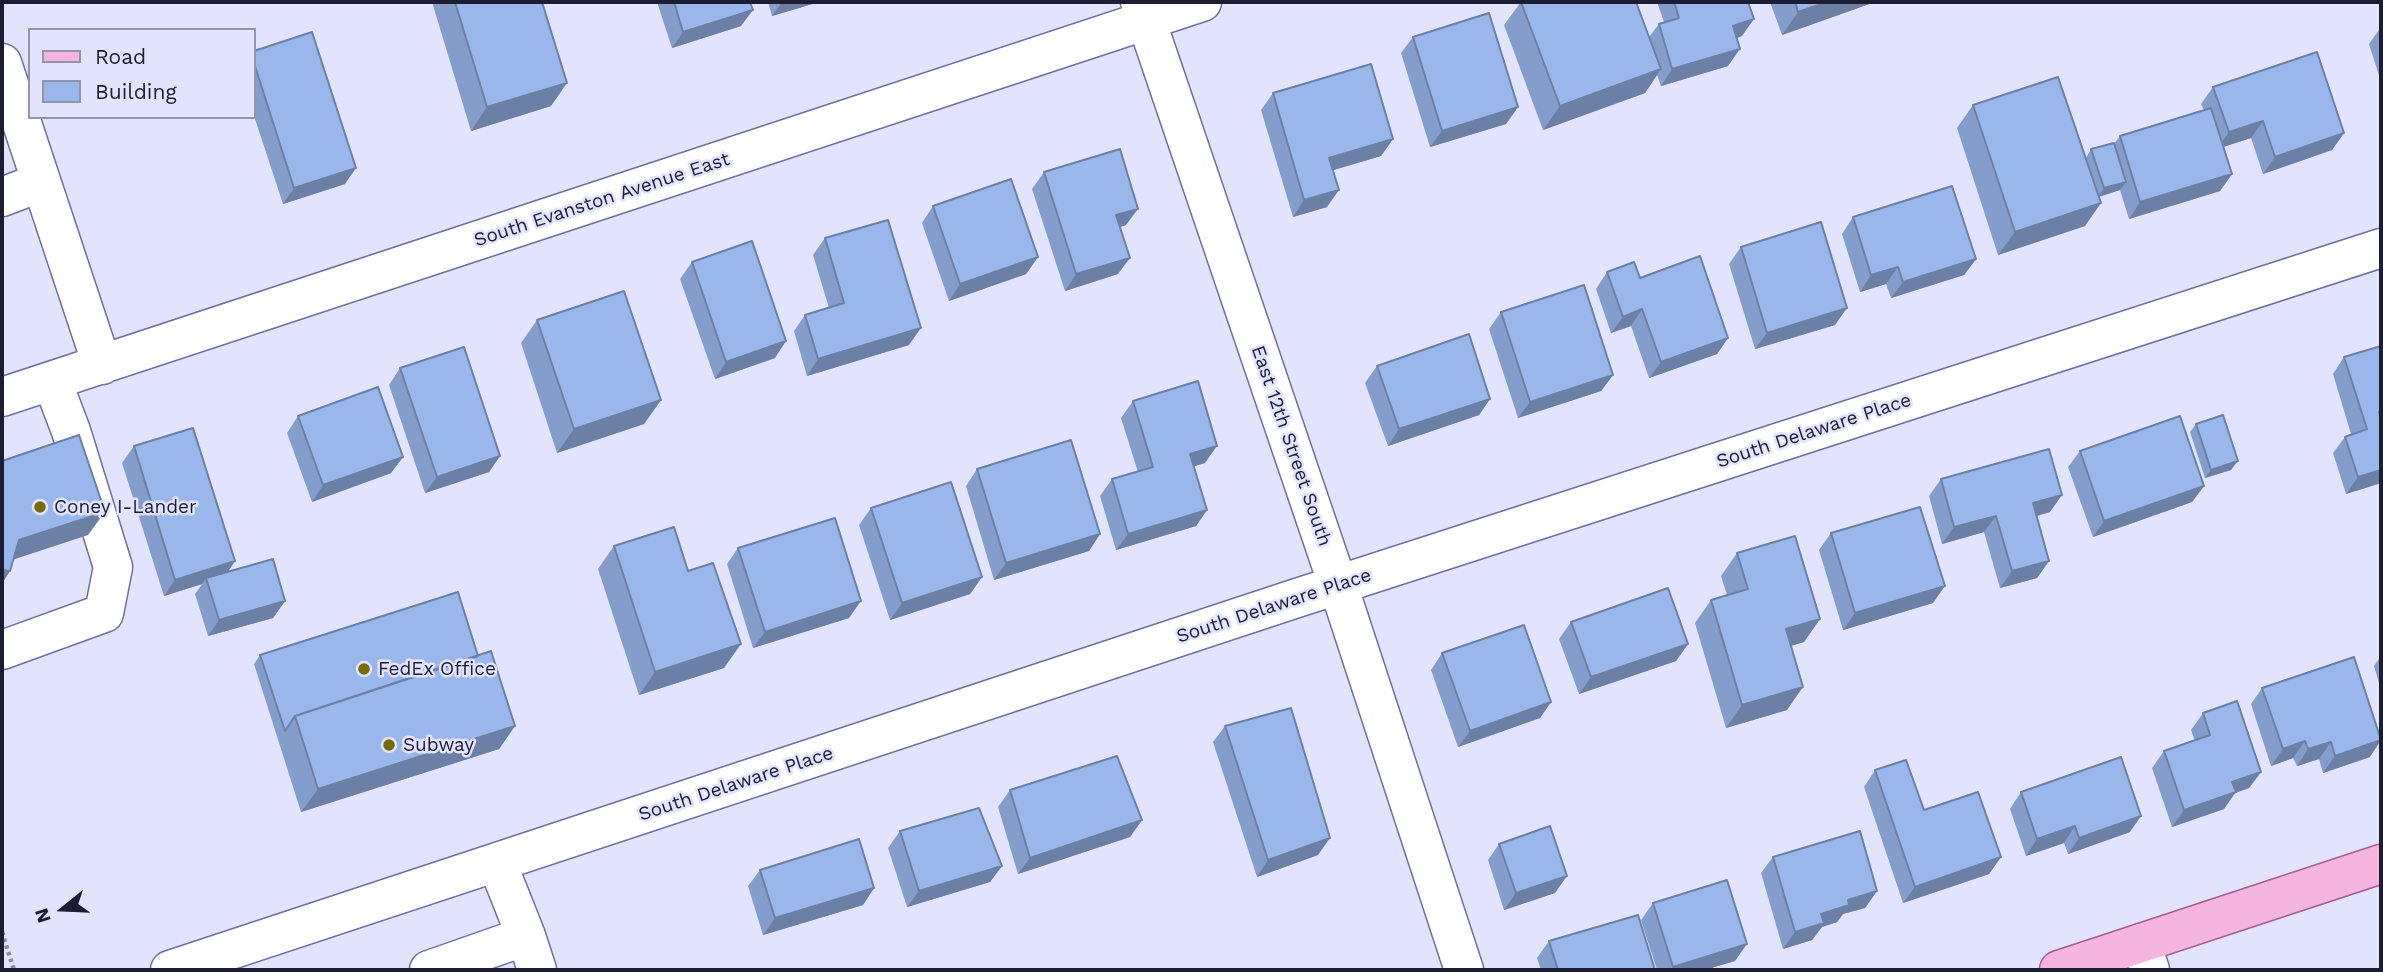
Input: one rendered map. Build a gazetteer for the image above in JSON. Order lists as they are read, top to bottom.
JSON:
{
  "streets": {
    "street": ["South Evanston Avenue East", "South Delaware Place", "East 12th Street South"]
  },
  "crossings": [
    ["South Evanston Avenue East", "East 12th Street South"],
    ["South Delaware Place", "East 12th Street South"]
  ],
  "places": ["Coney I-Lander", "FedEx Office", "Subway"],
  "legend": ["Road", "Building"],
  "north": "left"
}
